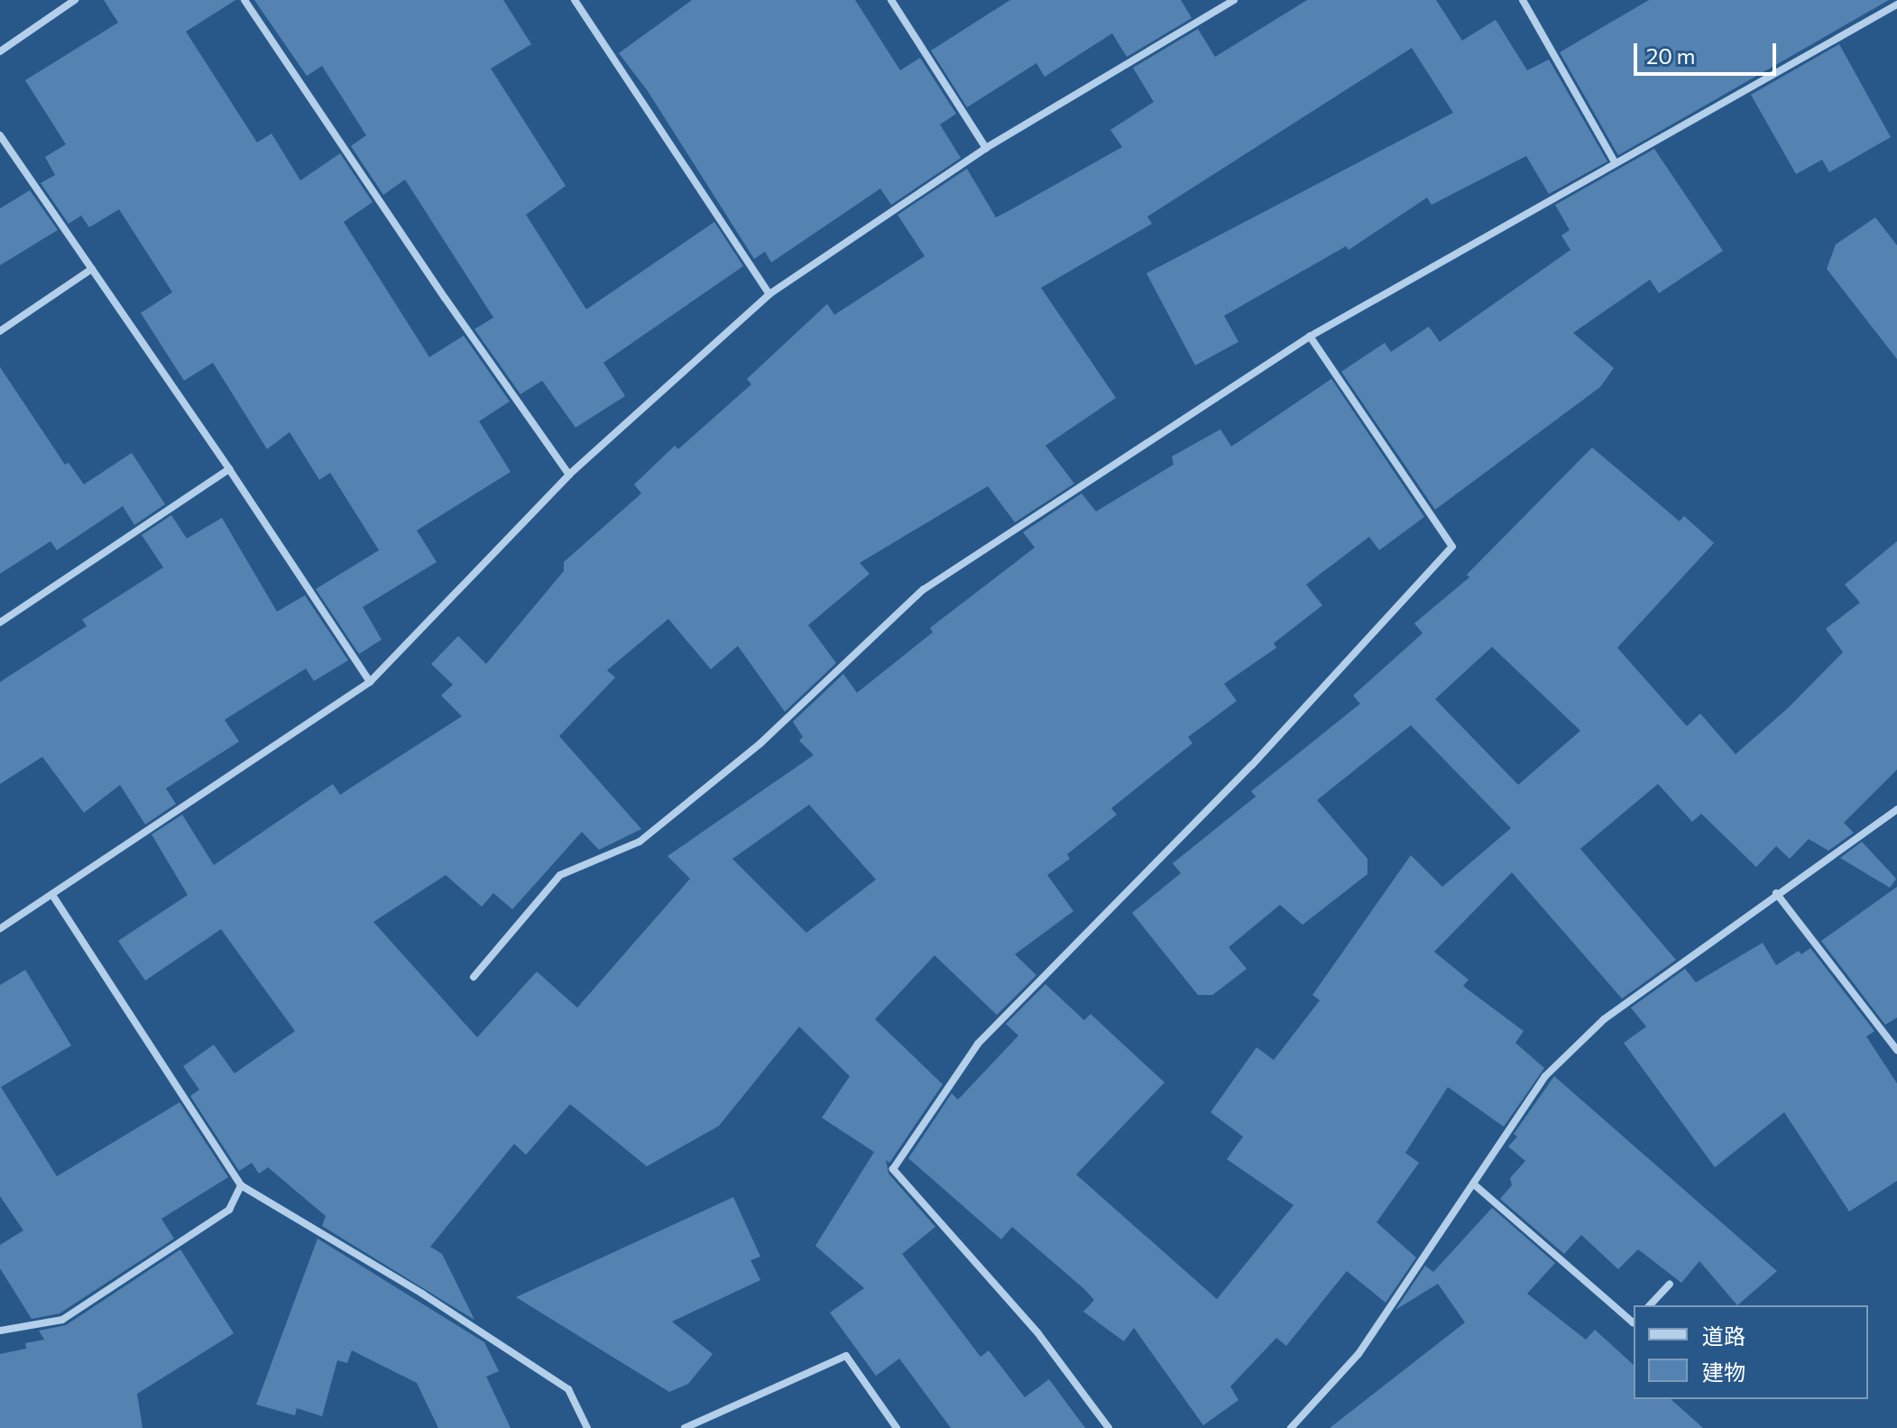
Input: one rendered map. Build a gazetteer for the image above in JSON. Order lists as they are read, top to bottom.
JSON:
{
  "legend": ["道路", "建物"],
  "scale_bar": "20 m"
}
